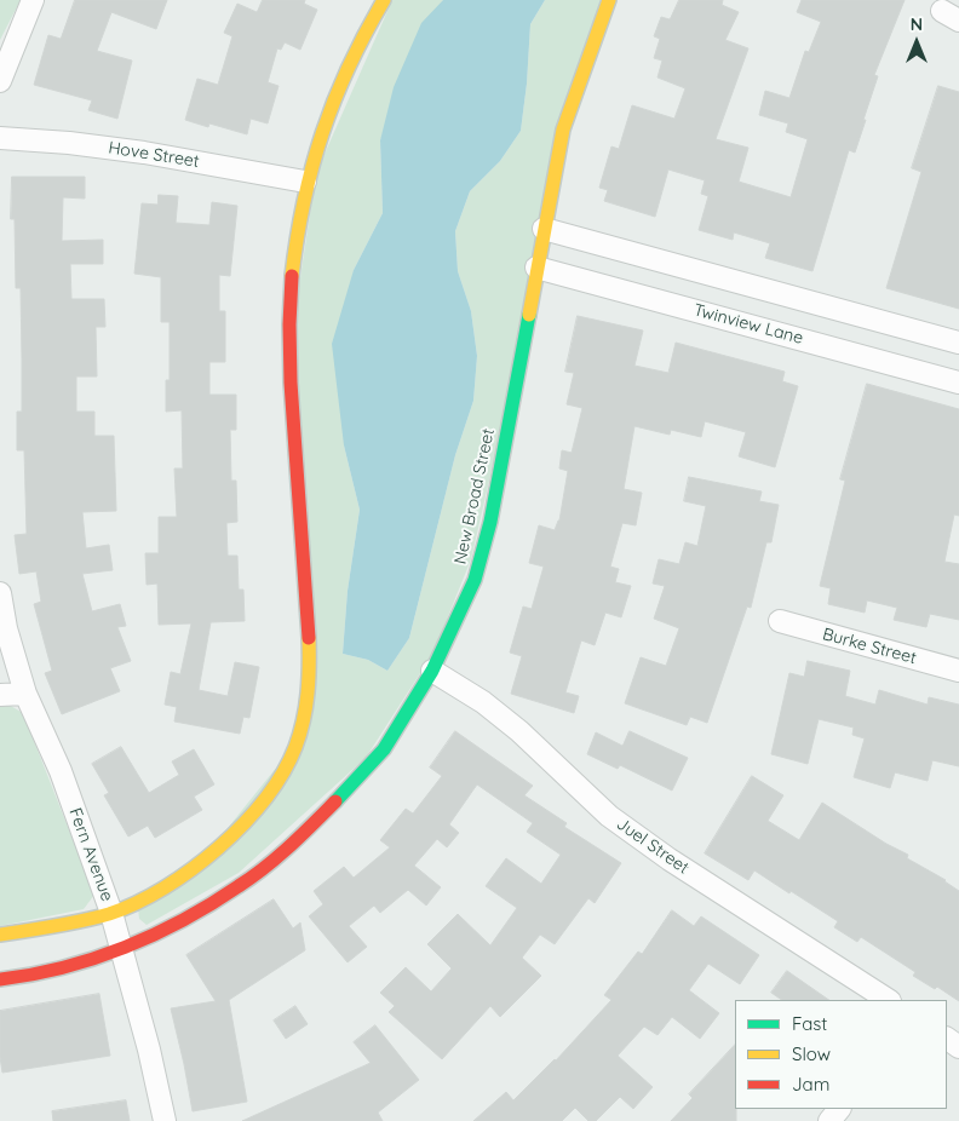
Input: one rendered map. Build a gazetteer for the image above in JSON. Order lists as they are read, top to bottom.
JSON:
{
  "streets": {
    "street": [
      "Hove Street",
      "Twinview Lane",
      "New Broad Street",
      "Burke Street",
      "Juel Street",
      "Fern Avenue"
    ]
  },
  "crossings": [
    ["Twinview Lane", "New Broad Street"],
    ["New Broad Street", "Juel Street"],
    ["New Broad Street", "Fern Avenue"]
  ],
  "legend": ["Fast", "Slow", "Jam"],
  "north": "top"
}
